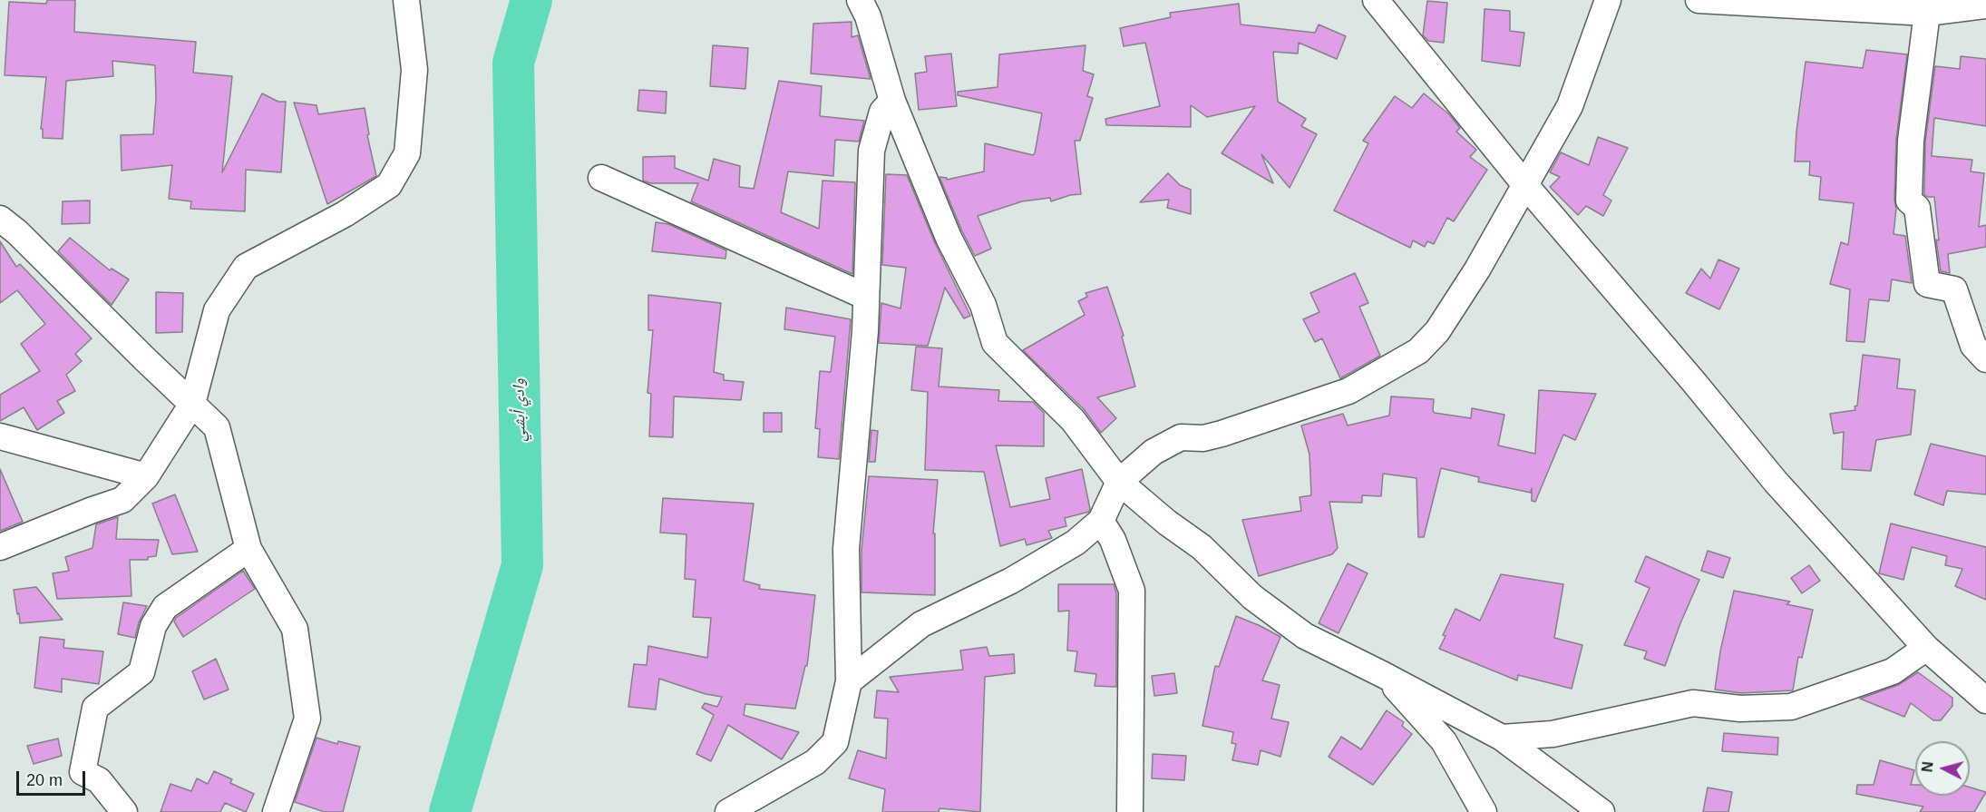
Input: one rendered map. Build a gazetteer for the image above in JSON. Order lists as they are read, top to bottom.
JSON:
{
  "water": ["وادي أبشي"],
  "scale_bar": "20 m",
  "north": "left"
}
